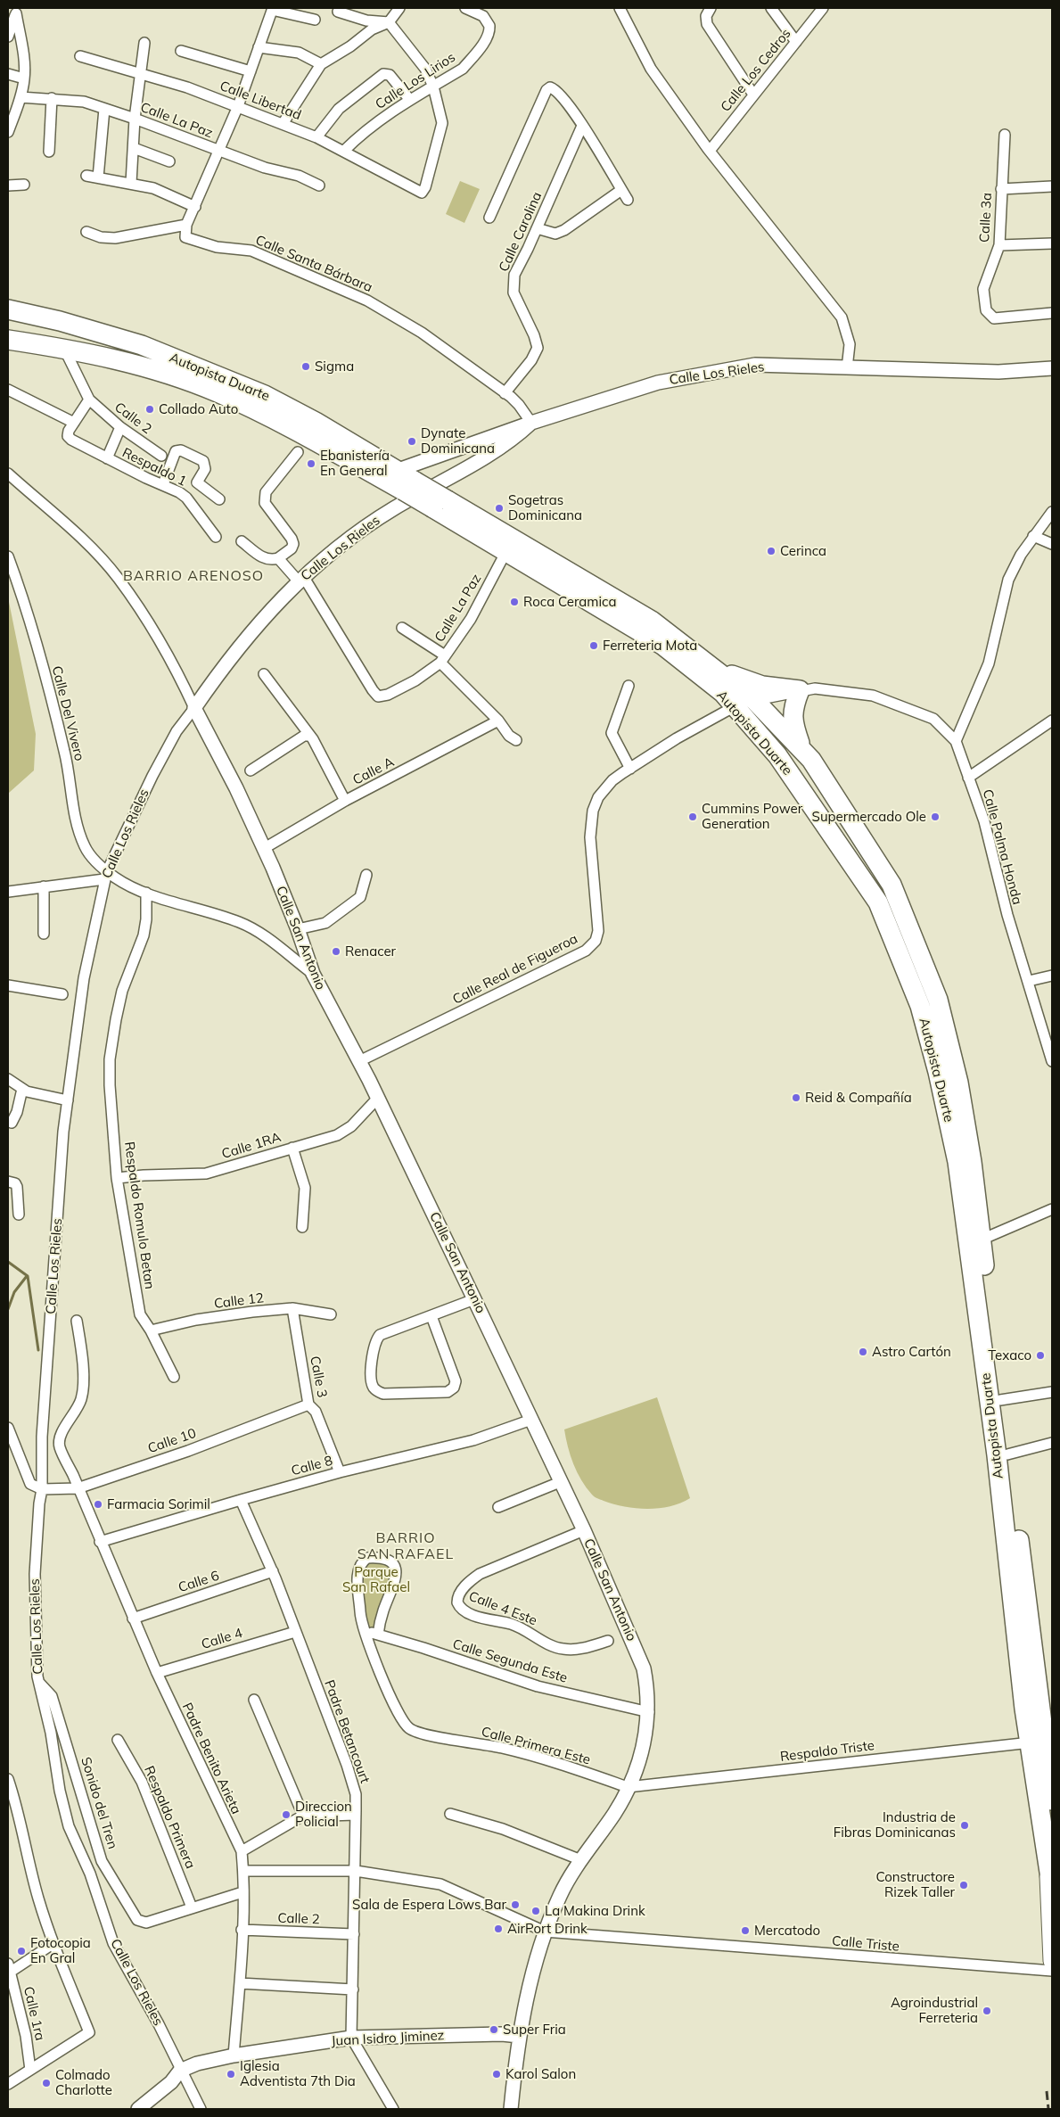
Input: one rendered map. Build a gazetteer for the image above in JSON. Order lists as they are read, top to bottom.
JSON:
{
  "streets": {
    "highway": ["Autopista Duarte"],
    "street": [
      "Calle Los Cedros",
      "Calle Los Lirios",
      "Calle Libertad",
      "Calle La Paz",
      "Calle 3a",
      "Calle Carolina",
      "Calle Santa Bárbara",
      "Calle Los Rieles",
      "Calle 2",
      "Respaldo 1",
      "Calle Del Vivero",
      "Calle A",
      "Calle Palma Honda",
      "Calle San Antonio",
      "Calle Real de Figueroa",
      "Calle 1RA",
      "Respaldo Romulo Betan",
      "Calle 12",
      "Calle 3",
      "Calle 10",
      "Calle 8",
      "Calle 6",
      "Calle 4 Este",
      "Calle 4",
      "Calle Segunda Este",
      "Padre Betancourt",
      "Calle Primera Este",
      "Respaldo Triste",
      "Padre Benito Arieta",
      "Sonido del Tren",
      "Respaldo Primera",
      "Calle Triste",
      "Calle 1ra",
      "Juan Isidro Jiminez"
    ]
  },
  "crossings": [
    ["Calle Los Lirios", "Calle Libertad"],
    ["Calle La Paz", "Calle Los Rieles"],
    ["Calle La Paz", "Autopista Duarte"],
    ["Calle Carolina", "Calle Santa Bárbara"],
    ["Calle Santa Bárbara", "Calle Los Rieles"],
    ["Calle Los Rieles", "Autopista Duarte"],
    ["Calle Los Rieles", "Calle Del Vivero"],
    ["Calle Los Rieles", "Calle San Antonio"],
    ["Calle Los Rieles", "Calle 10"],
    ["Calle Los Rieles", "Sonido del Tren"],
    ["Calle Los Rieles", "Juan Isidro Jiminez"],
    ["Autopista Duarte", "Calle Palma Honda"],
    ["Autopista Duarte", "Calle Real de Figueroa"],
    ["Autopista Duarte", "Respaldo Triste"],
    ["Calle 2", "Padre Betancourt"],
    ["Calle 2", "Padre Benito Arieta"],
    ["Calle Del Vivero", "Calle San Antonio"],
    ["Calle Del Vivero", "Respaldo Romulo Betan"],
    ["Calle A", "Calle San Antonio"],
    ["Calle Palma Honda", "Calle Real de Figueroa"],
    ["Calle San Antonio", "Calle Real de Figueroa"],
    ["Calle San Antonio", "Calle 1RA"],
    ["Calle San Antonio", "Calle 8"],
    ["Calle San Antonio", "Calle 4 Este"],
    ["Calle San Antonio", "Calle Segunda Este"],
    ["Calle San Antonio", "Calle Primera Este"],
    ["Calle San Antonio", "Respaldo Triste"],
    ["Calle San Antonio", "Calle Triste"],
    ["Calle San Antonio", "Juan Isidro Jiminez"],
    ["Calle 1RA", "Respaldo Romulo Betan"],
    ["Respaldo Romulo Betan", "Calle 12"],
    ["Calle 12", "Calle 3"],
    ["Calle 3", "Calle 10"],
    ["Calle 3", "Calle 8"],
    ["Calle 10", "Padre Benito Arieta"],
    ["Calle 8", "Padre Betancourt"],
    ["Calle 8", "Padre Benito Arieta"],
    ["Calle 6", "Padre Betancourt"],
    ["Calle 6", "Padre Benito Arieta"],
    ["Calle 4", "Padre Betancourt"],
    ["Calle 4", "Padre Benito Arieta"],
    ["Calle Segunda Este", "Calle Primera Este"],
    ["Padre Betancourt", "Calle Triste"],
    ["Padre Betancourt", "Juan Isidro Jiminez"],
    ["Calle Primera Este", "Respaldo Triste"],
    ["Padre Benito Arieta", "Calle Triste"],
    ["Padre Benito Arieta", "Juan Isidro Jiminez"],
    ["Sonido del Tren", "Respaldo Primera"]
  ],
  "districts": ["BARRIO ARENOSO", "BARRIO SAN RAFAEL"],
  "parks": ["Parque San Rafael"],
  "places": [
    "Sigma",
    "Collado Auto",
    "Dynate Dominicana",
    "Ebanistería En General",
    "Sogetras Dominicana",
    "Cerinca",
    "Roca Ceramica",
    "Ferreteria Mota",
    "Cummins Power Generation",
    "Supermercado Ole",
    "Renacer",
    "Reid & Compañía",
    "Astro Cartón",
    "Texaco",
    "Farmacia Sorimil",
    "Direccion Policial",
    "Industria de Fibras Dominicanas",
    "Constructore Rizek Taller",
    "Sala de Espera Lows Bar",
    "La Makina Drink",
    "AirPort Drink",
    "Mercatodo",
    "Fotocopia En Gral",
    "Agroindustrial Ferreteria",
    "Super Fria",
    "Iglesia Adventista 7th Dia",
    "Karol Salon",
    "Colmado Charlotte"
  ]
}
